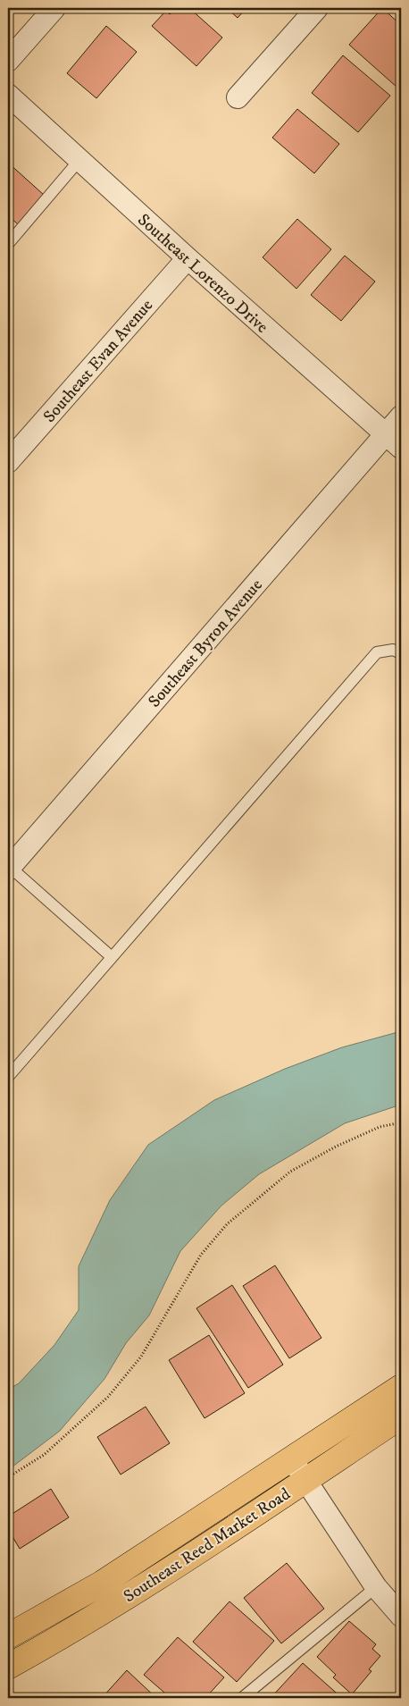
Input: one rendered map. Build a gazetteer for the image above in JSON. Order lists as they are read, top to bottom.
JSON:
{
  "streets": {
    "main road": ["Southeast Reed Market Road"],
    "street": ["Southeast Lorenzo Drive", "Southeast Evan Avenue", "Southeast Byron Avenue"]
  },
  "crossings": [
    ["Southeast Lorenzo Drive", "Southeast Evan Avenue"],
    ["Southeast Lorenzo Drive", "Southeast Byron Avenue"]
  ]
}
